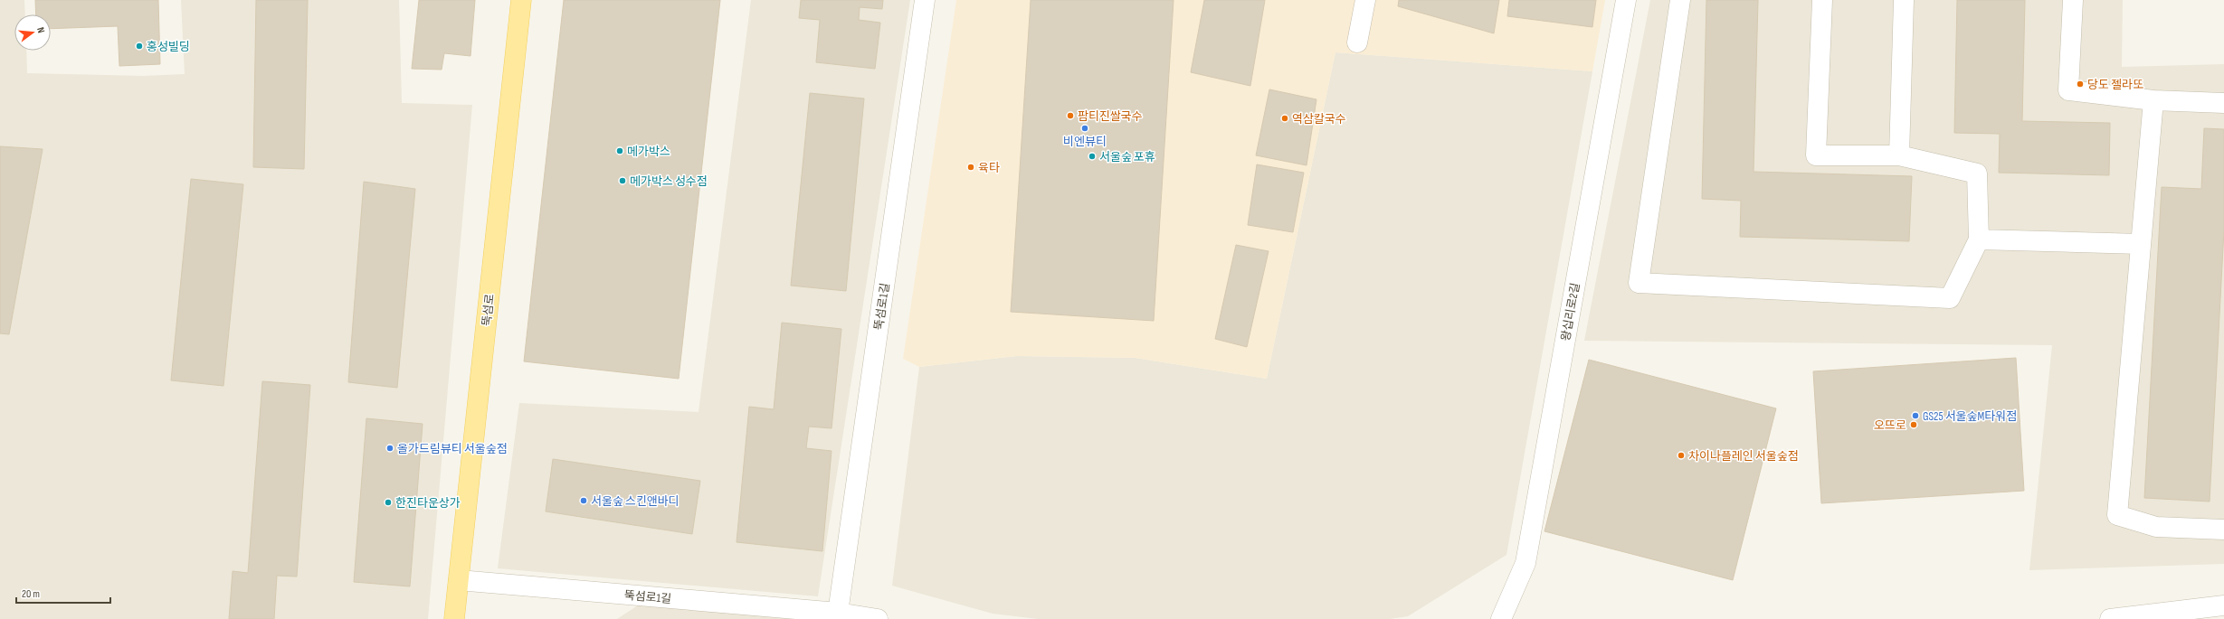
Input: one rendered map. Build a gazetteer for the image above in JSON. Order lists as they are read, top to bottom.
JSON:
{
  "streets": {
    "main road": ["뚝섬로"],
    "street": ["뚝섬로1길", "왕십리로2길"]
  },
  "crossings": [
    ["뚝섬로1길", "뚝섬로"]
  ],
  "places": [
    "홍성빌딩",
    "당도 젤라또",
    "팜티진쌀국수",
    "역삼칼국수",
    "비엔뷰티",
    "메가박스",
    "서울숲 포휴",
    "육타",
    "메가박스 성수점",
    "GS25 서울숲M타워점",
    "오뜨로",
    "올가드림뷰티 서울숲점",
    "차이나플레인 서울숲점",
    "서울숲 스킨앤바디",
    "한진타운상가"
  ],
  "scale_bar": "20 m",
  "north": "right"
}
